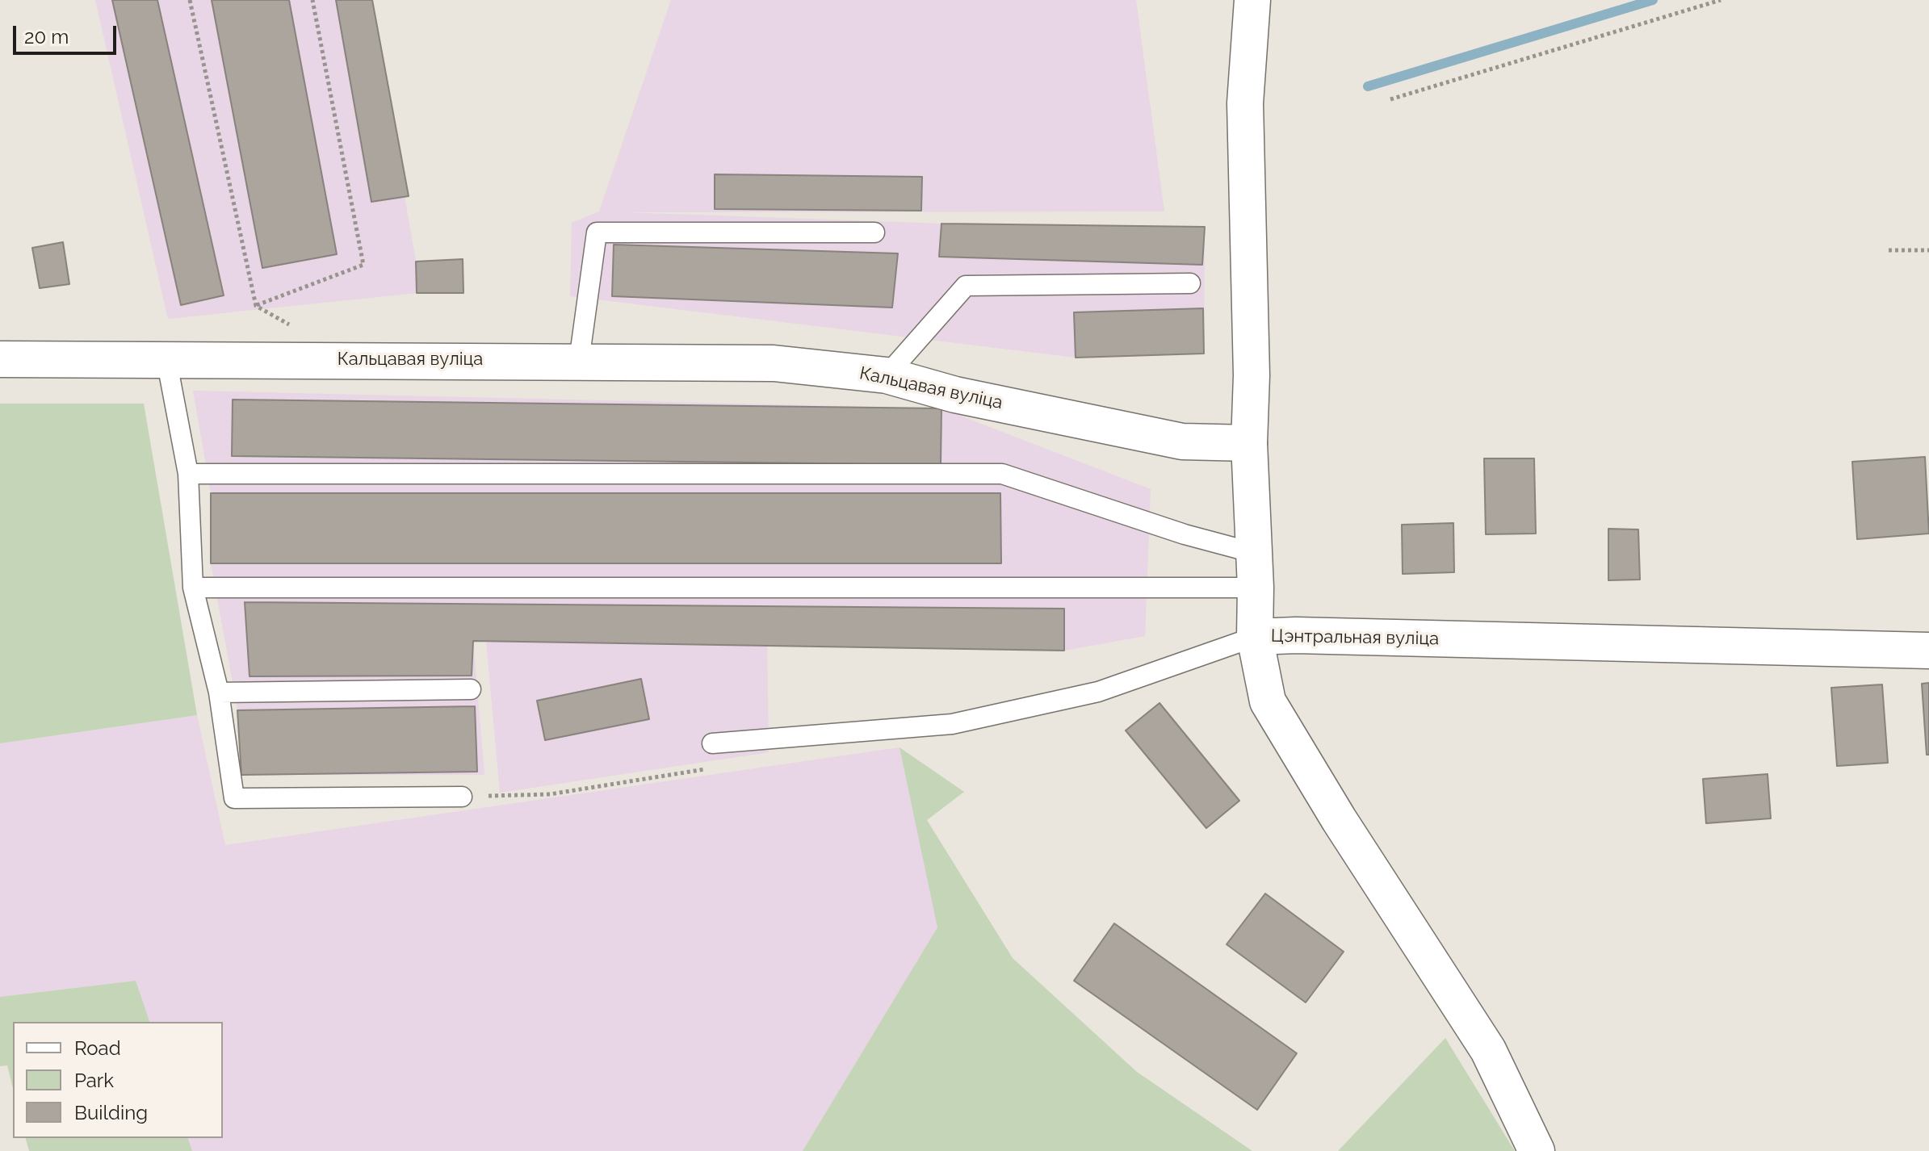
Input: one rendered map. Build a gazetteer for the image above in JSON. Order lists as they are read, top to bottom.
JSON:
{
  "streets": {
    "street": ["Кальцавая вуліца", "Цэнтральная вуліца"]
  },
  "legend": ["Road", "Park", "Building"],
  "scale_bar": "20 m"
}
